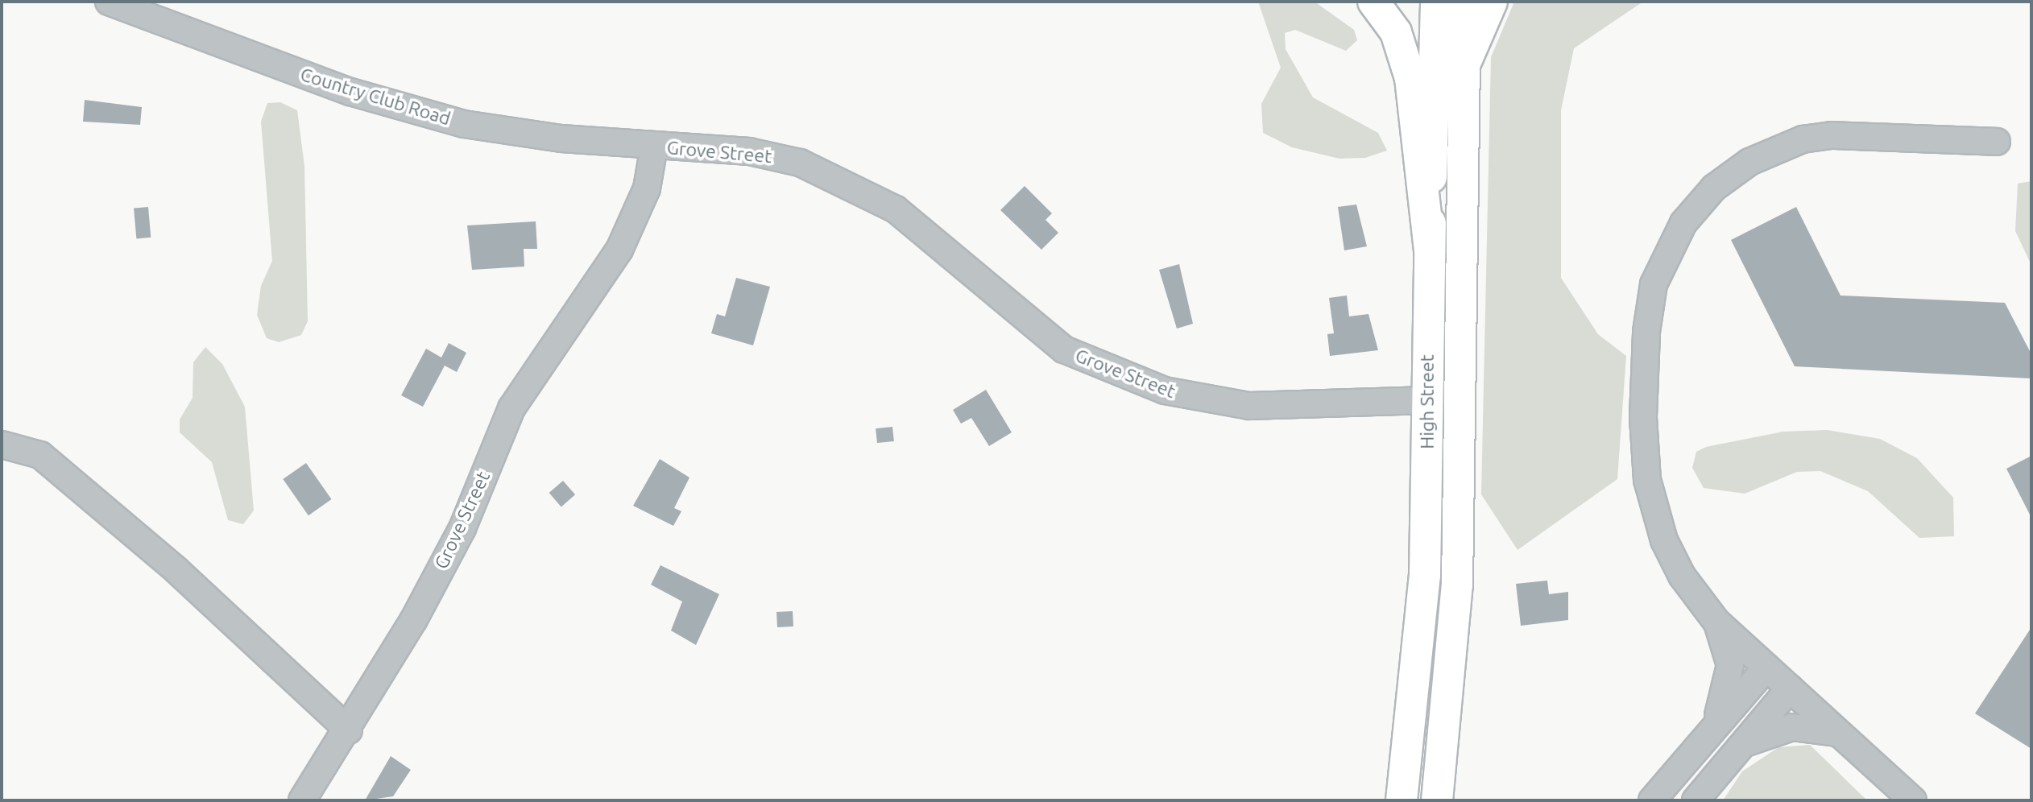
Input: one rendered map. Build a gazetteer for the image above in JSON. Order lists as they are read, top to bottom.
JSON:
{
  "streets": {
    "main road": ["High Street"],
    "street": ["Country Club Road", "Grove Street"]
  },
  "crossings": [
    ["Country Club Road", "Grove Street"],
    ["Grove Street", "High Street"]
  ]
}
